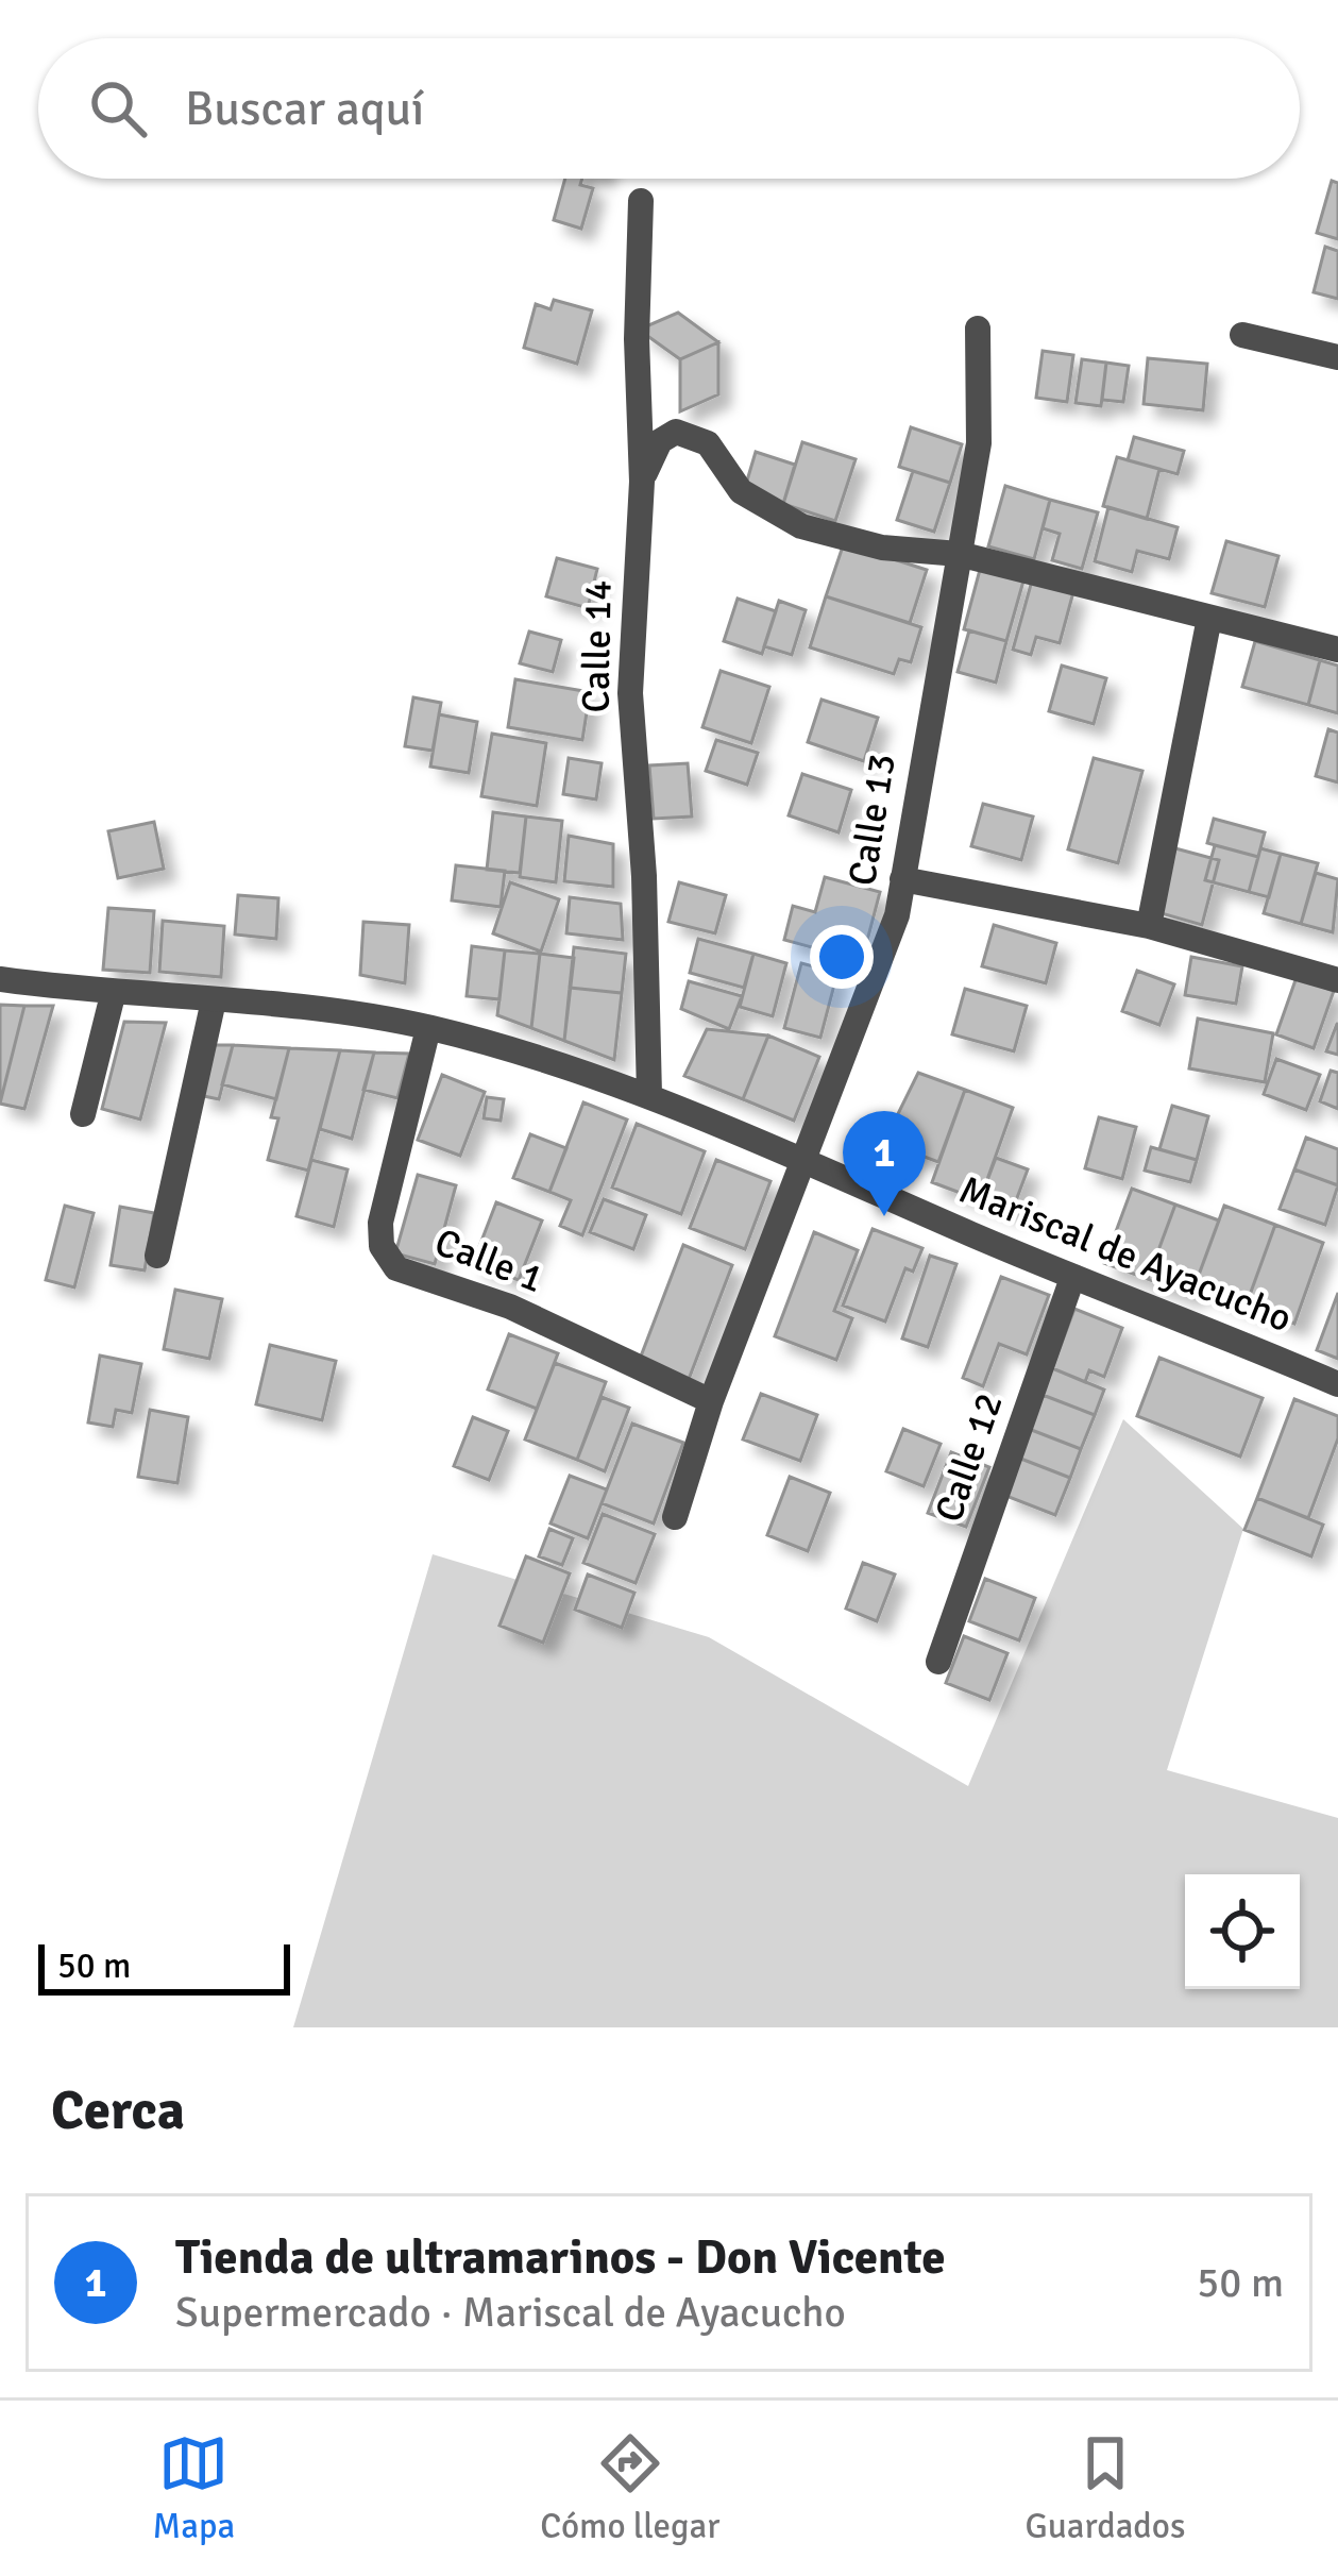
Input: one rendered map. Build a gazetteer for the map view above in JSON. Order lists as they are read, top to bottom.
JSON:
{
  "streets": {
    "street": [
      "Calle 14",
      "Calle 13",
      "Mariscal de Ayacucho",
      "Calle 1",
      "Calle 12"
    ]
  },
  "crossings": [
    ["Calle 14", "Mariscal de Ayacucho"],
    ["Calle 13", "Mariscal de Ayacucho"],
    ["Calle 13", "Calle 1"],
    ["Mariscal de Ayacucho", "Calle 1"],
    ["Mariscal de Ayacucho", "Calle 12"]
  ],
  "scale_bar": "50 m",
  "page": {
    "search": "Buscar aquí",
    "pins": "1",
    "scale": "50 m",
    "heading": "Cerca",
    "list": [
      {
        "mark": "1",
        "name": "Tienda de ultramarinos - Don Vicente",
        "note": "Supermercado · Mariscal de Ayacucho",
        "value": "50 m"
      }
    ],
    "nav": ["Mapa", "Cómo llegar", "Guardados"]
  }
}
